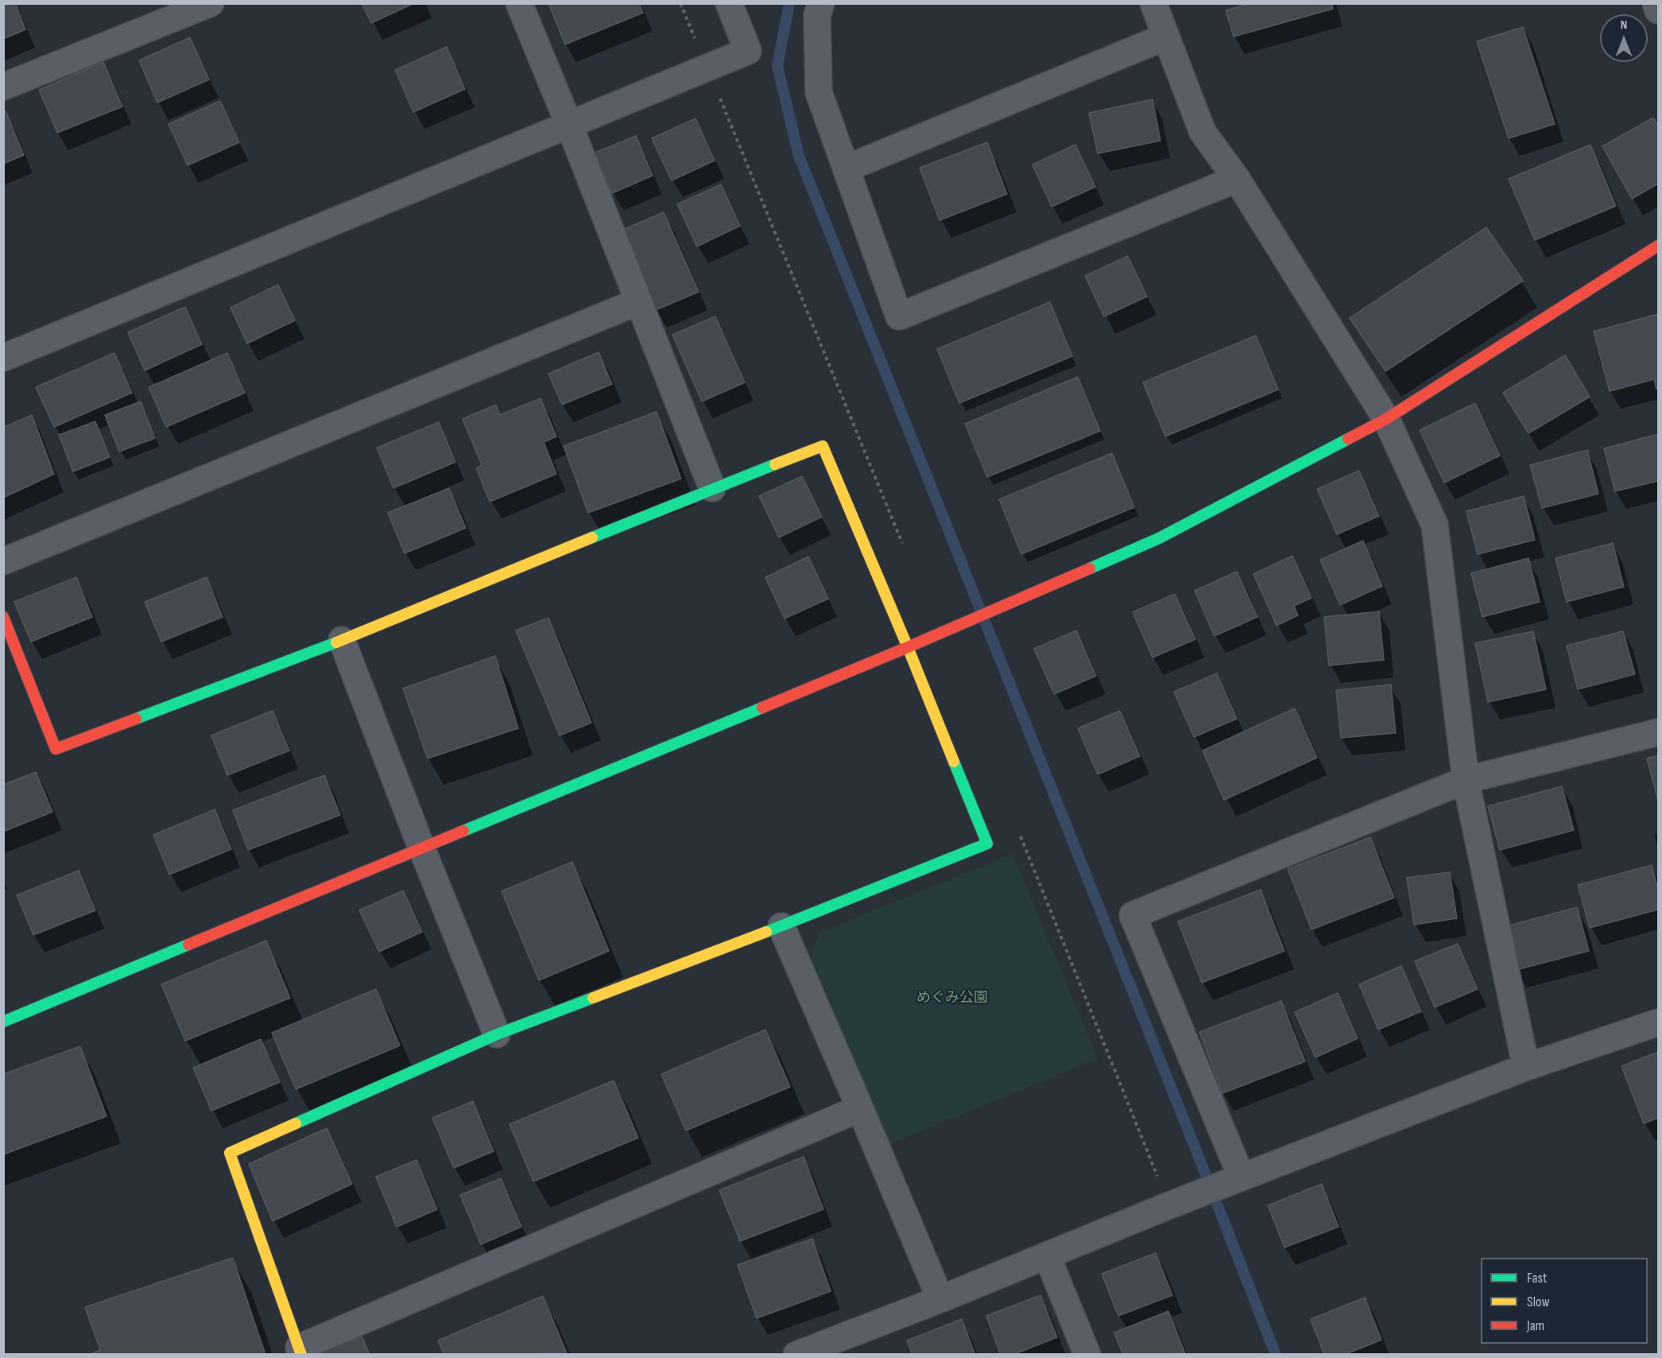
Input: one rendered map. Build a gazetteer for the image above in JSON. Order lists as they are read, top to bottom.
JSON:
{
  "parks": ["めぐみ公園"],
  "legend": ["Fast", "Slow", "Jam"],
  "north": "top"
}
